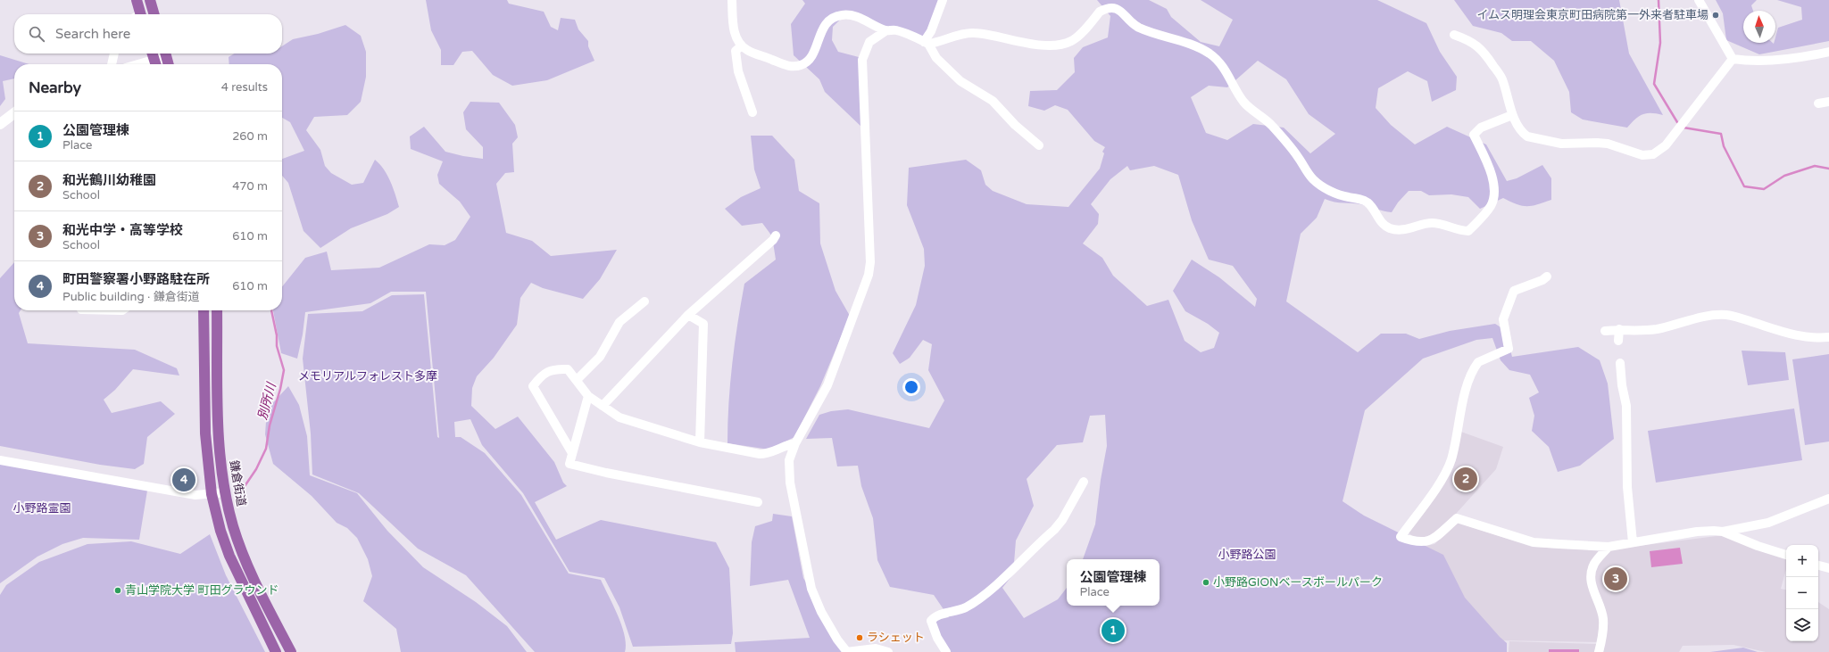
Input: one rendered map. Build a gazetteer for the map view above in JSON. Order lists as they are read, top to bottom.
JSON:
{
  "streets": {
    "main road": ["鎌倉街道"]
  },
  "water": ["別所川"],
  "parks": ["メモリアルフォレスト多摩", "小野路霊園", "小野路公園"],
  "places": [
    "イムス明理会東京町田病院第一外来者駐車場",
    "小野路GIONベースボールパーク",
    "青山学院大学 町田グラウンド",
    "ラシェット"
  ],
  "north": "top",
  "page": {
    "search": "Search here",
    "heading": ["Nearby", "4 results"],
    "list": [
      {
        "mark": "1",
        "name": "公園管理棟",
        "note": "Place",
        "value": "260 m"
      },
      {
        "mark": "2",
        "name": "和光鶴川幼稚園",
        "note": "School",
        "value": "470 m"
      },
      {
        "mark": "3",
        "name": "和光中学・高等学校",
        "note": "School",
        "value": "610 m"
      },
      {
        "mark": "4",
        "name": "町田警察署小野路駐在所",
        "note": "Public building · 鎌倉街道",
        "value": "610 m"
      }
    ],
    "pins": [
      "2",
      "4",
      "3",
      "1"
    ],
    "map_buttons": ["+", "−"],
    "popup": ["公園管理棟", "Place"]
  }
}
